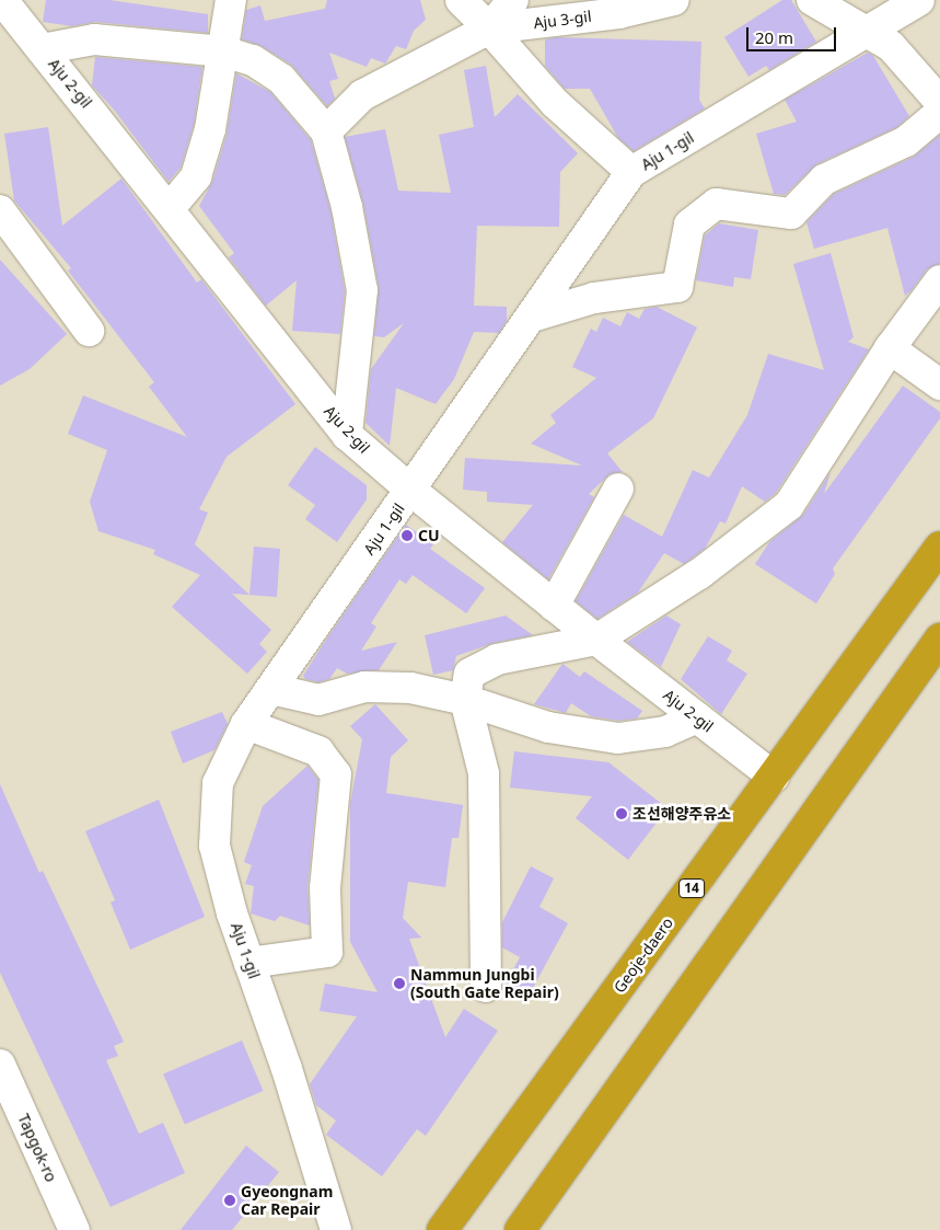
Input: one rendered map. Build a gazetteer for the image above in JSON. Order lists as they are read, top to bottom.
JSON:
{
  "streets": {
    "highway": ["14", "Geoje-daero"],
    "street": [
      "Aju 3-gil",
      "Aju 2-gil",
      "Aju 1-gil",
      "Tapgok-ro"
    ]
  },
  "crossings": [
    ["Aju 2-gil", "Aju 1-gil"],
    ["Aju 2-gil", "Geoje-daero"]
  ],
  "places": [
    "CU",
    "조선해양주유소",
    "Nammun Jungbi (South Gate Repair)",
    "Gyeongnam Car Repair"
  ],
  "scale_bar": "20 m"
}
